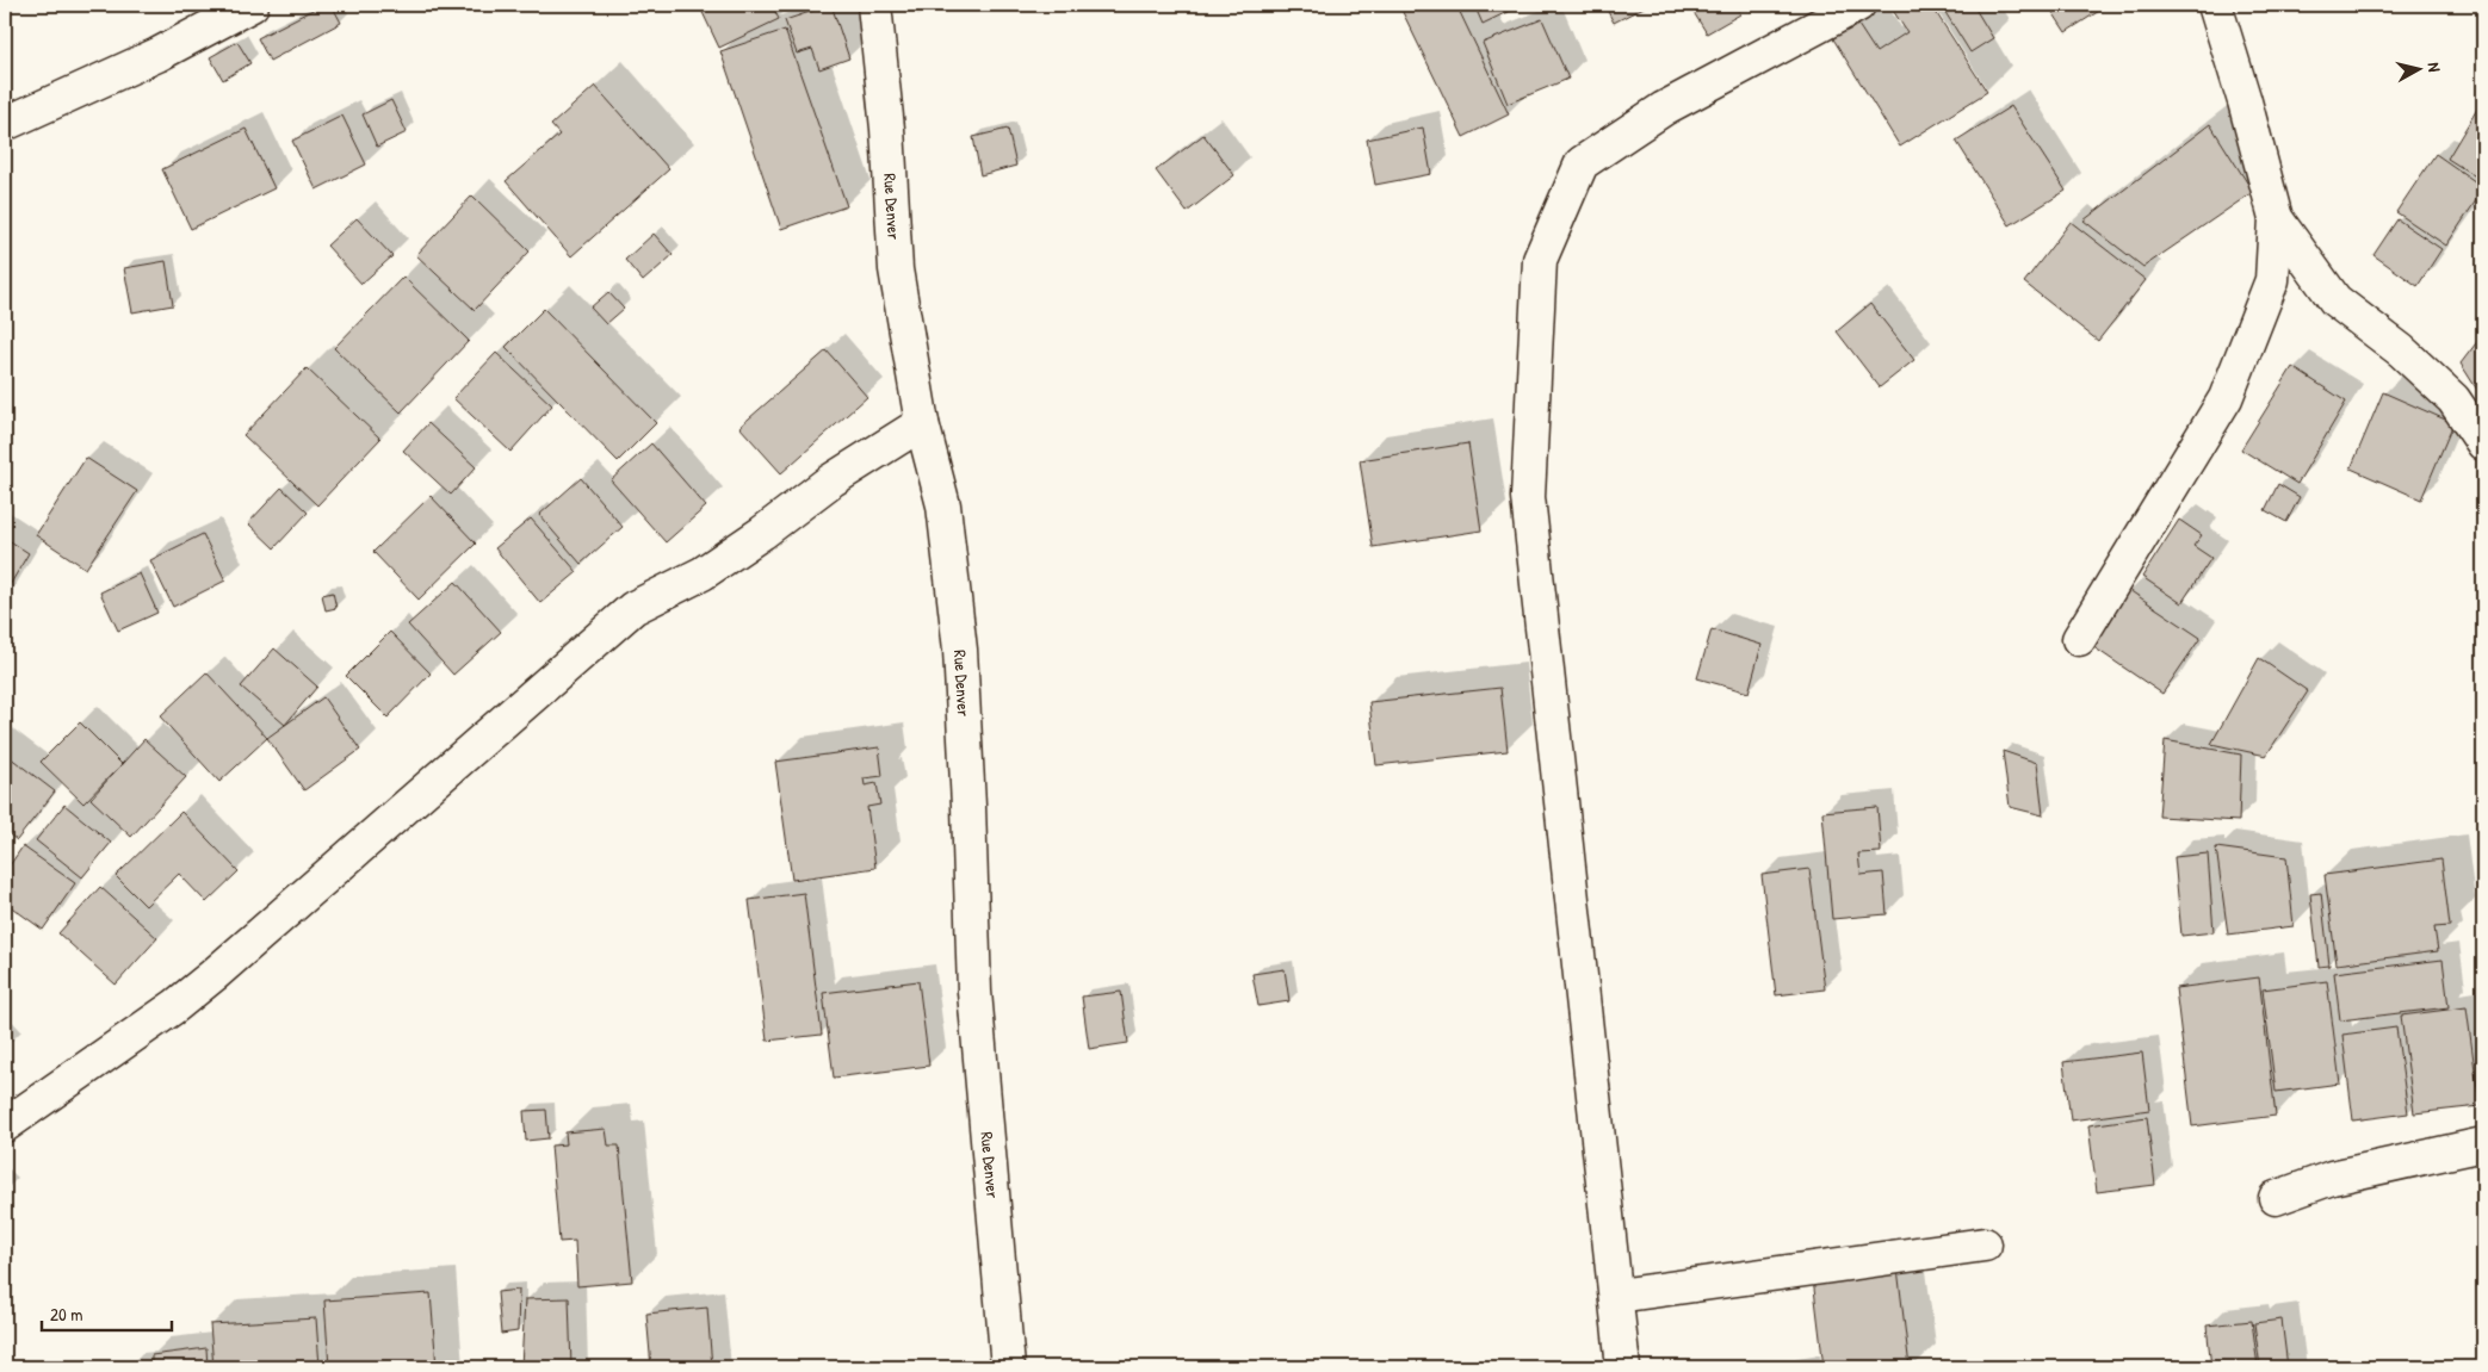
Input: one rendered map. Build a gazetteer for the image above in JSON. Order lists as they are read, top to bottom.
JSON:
{
  "streets": {
    "street": ["Rue Denver"]
  },
  "scale_bar": "20 m",
  "north": "right"
}
